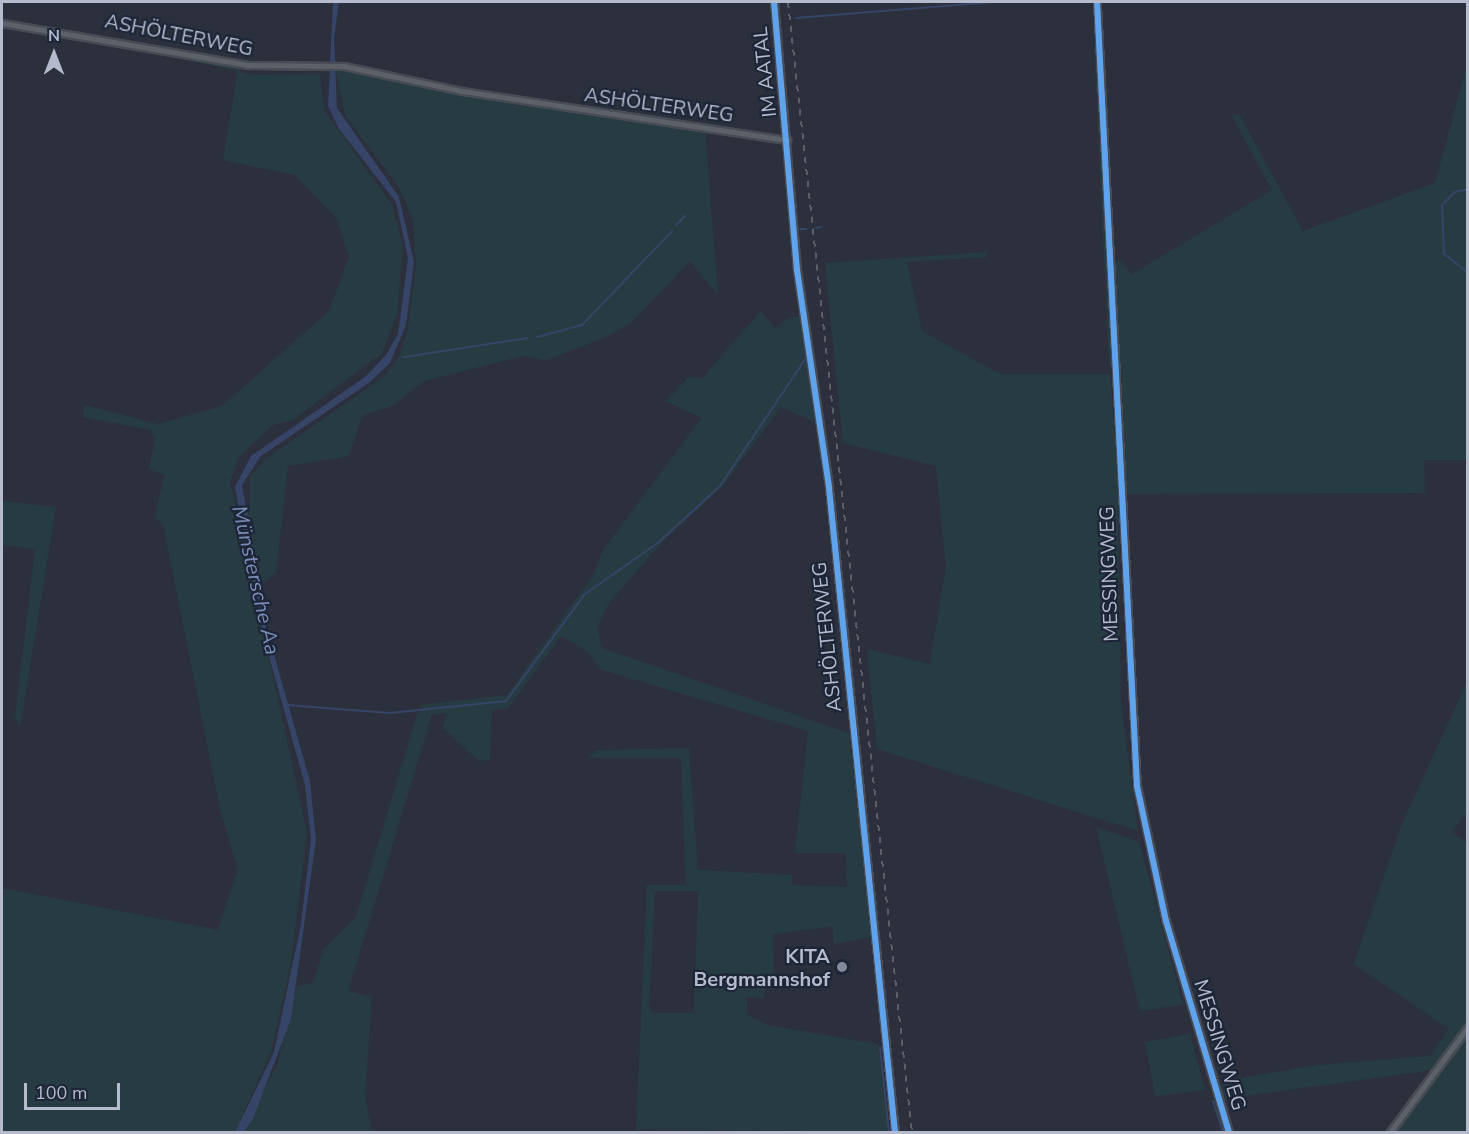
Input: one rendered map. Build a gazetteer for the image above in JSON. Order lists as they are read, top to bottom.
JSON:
{
  "streets": {
    "street": ["ASHÖLTERWEG", "IM AATAL", "MESSINGWEG"]
  },
  "crossings": [
    ["ASHÖLTERWEG", "IM AATAL"]
  ],
  "water": ["Münstersche Aa"],
  "places": ["KITA Bergmannshof"],
  "scale_bar": "100 m",
  "north": "top"
}
